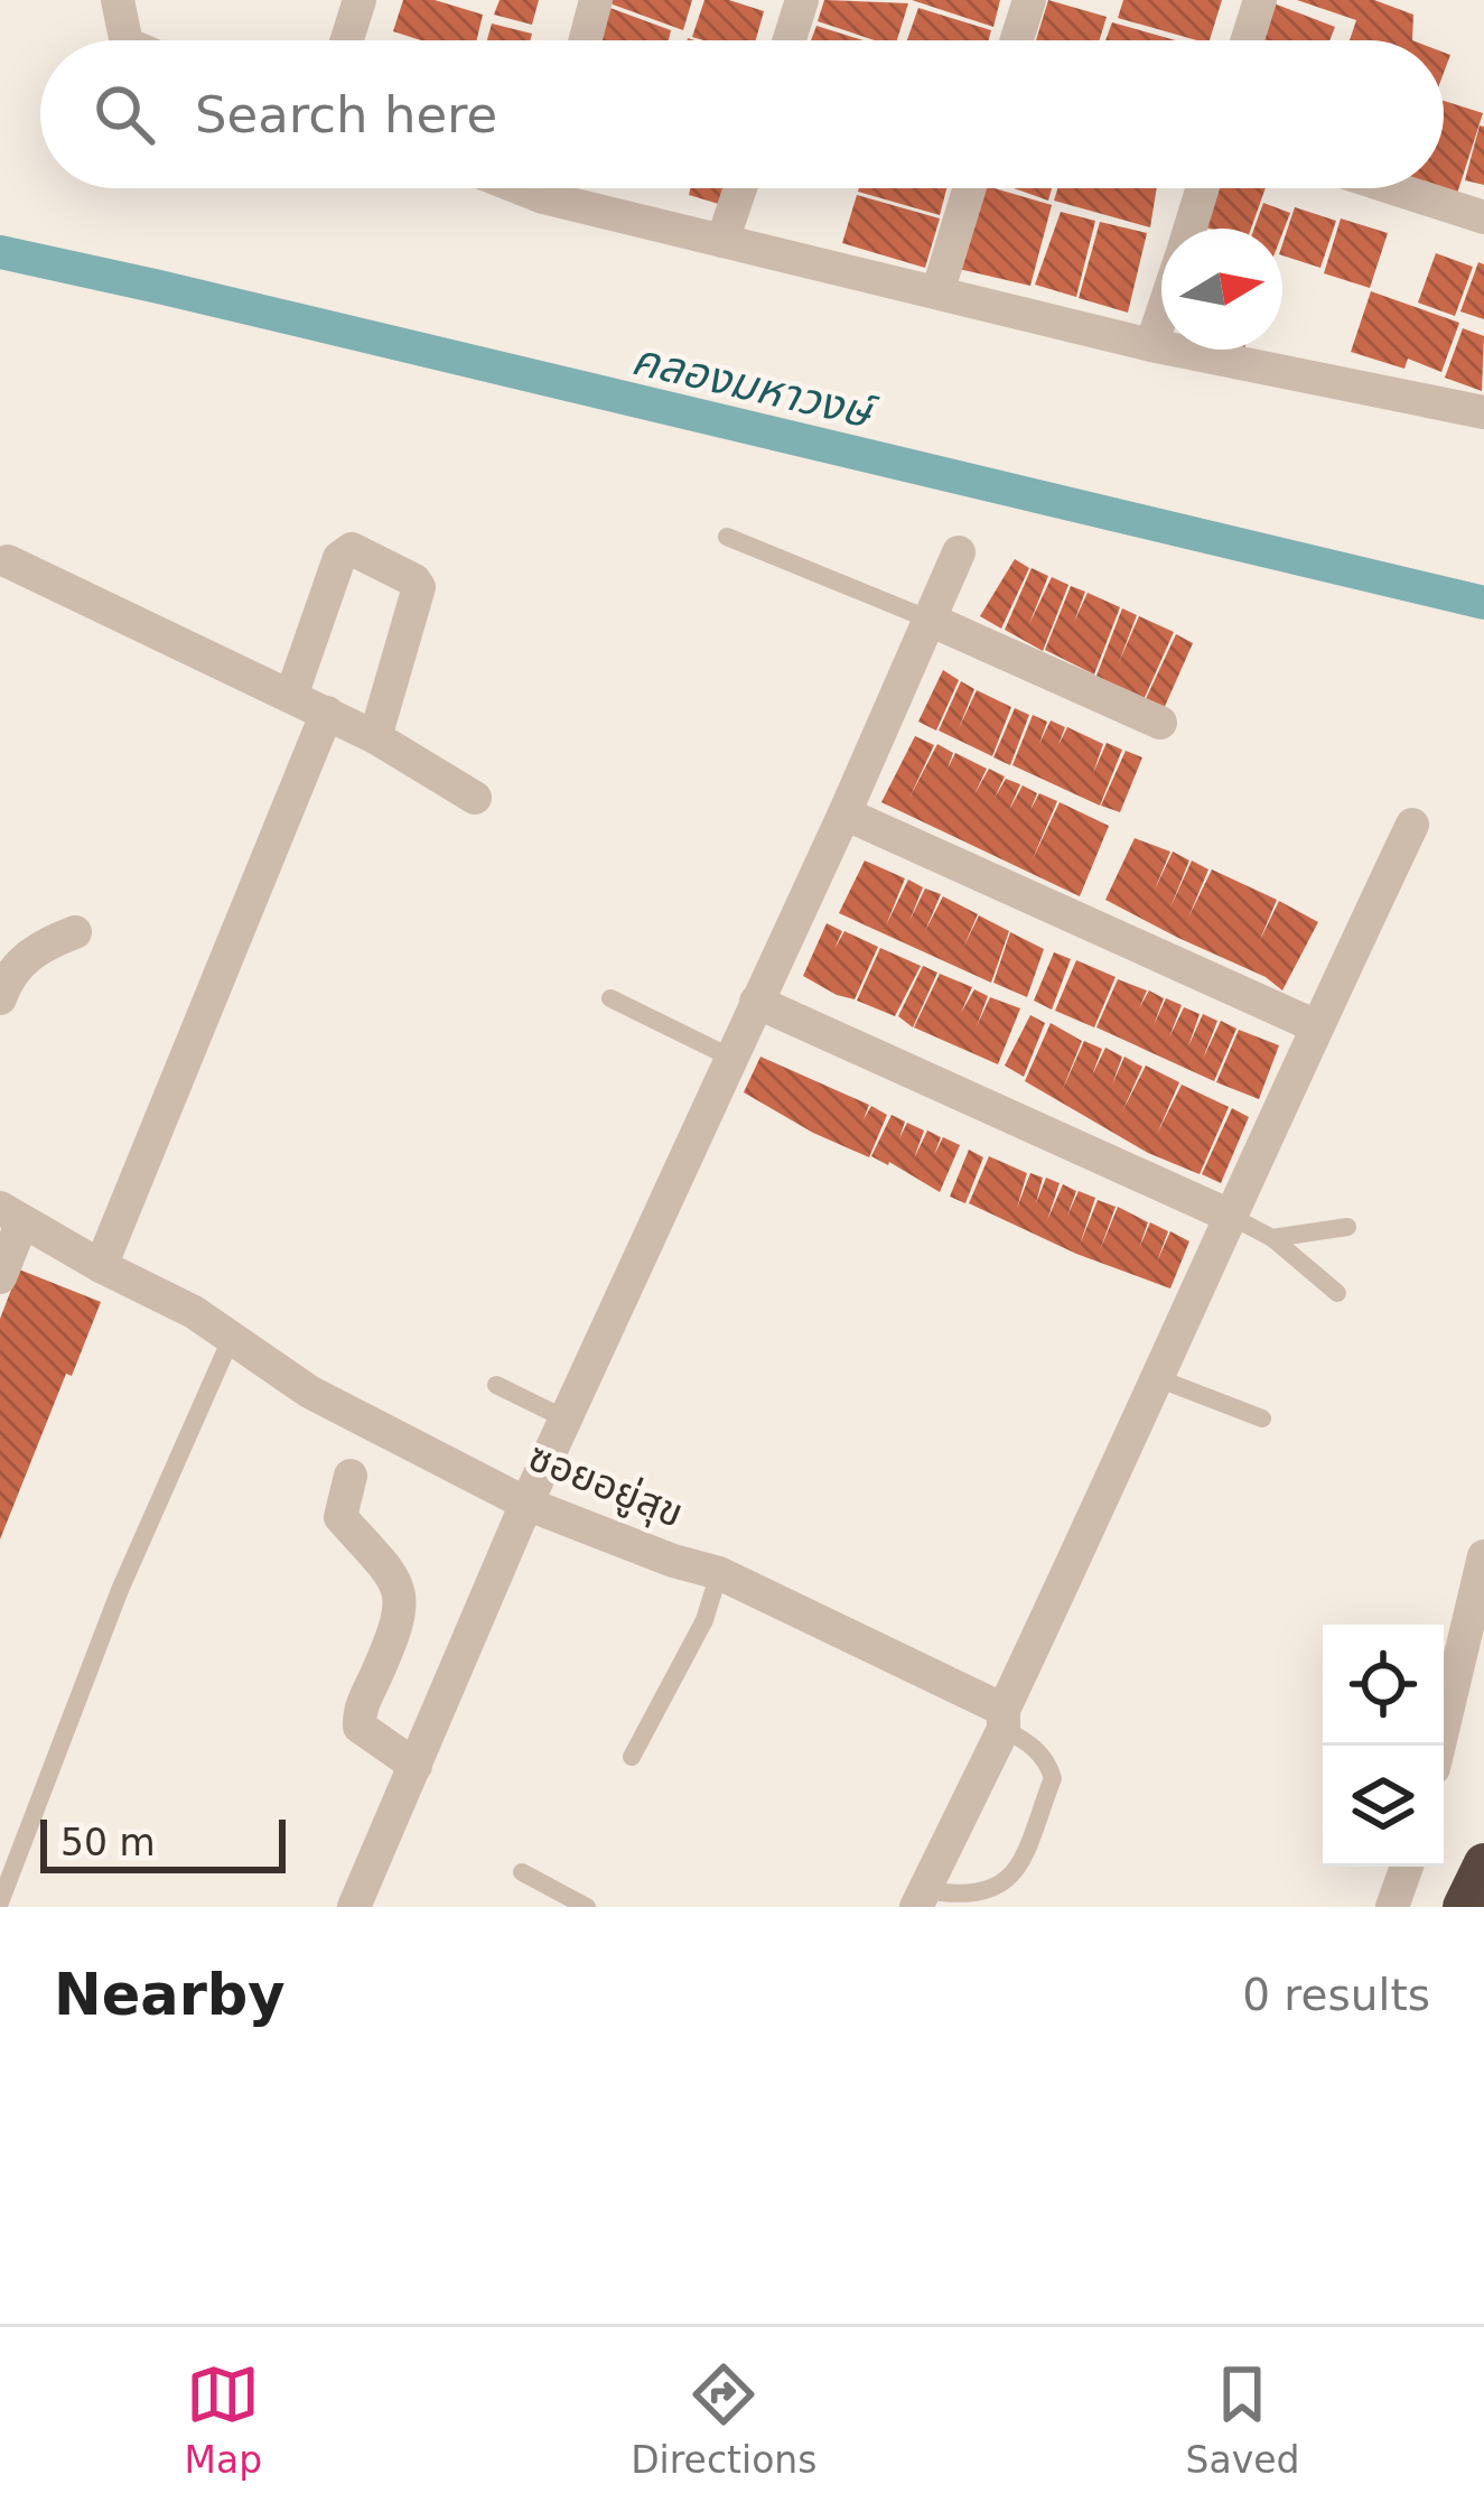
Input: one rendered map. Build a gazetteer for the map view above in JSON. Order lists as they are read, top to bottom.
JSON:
{
  "streets": {
    "street": ["ซอยอยู่สุข"]
  },
  "water": ["คลองมหาวงษ์"],
  "scale_bar": "50 m",
  "north": "right",
  "page": {
    "search": "Search here",
    "scale": "50 m",
    "heading": ["Nearby", "0 results"],
    "nav": ["Map", "Directions", "Saved"]
  }
}
